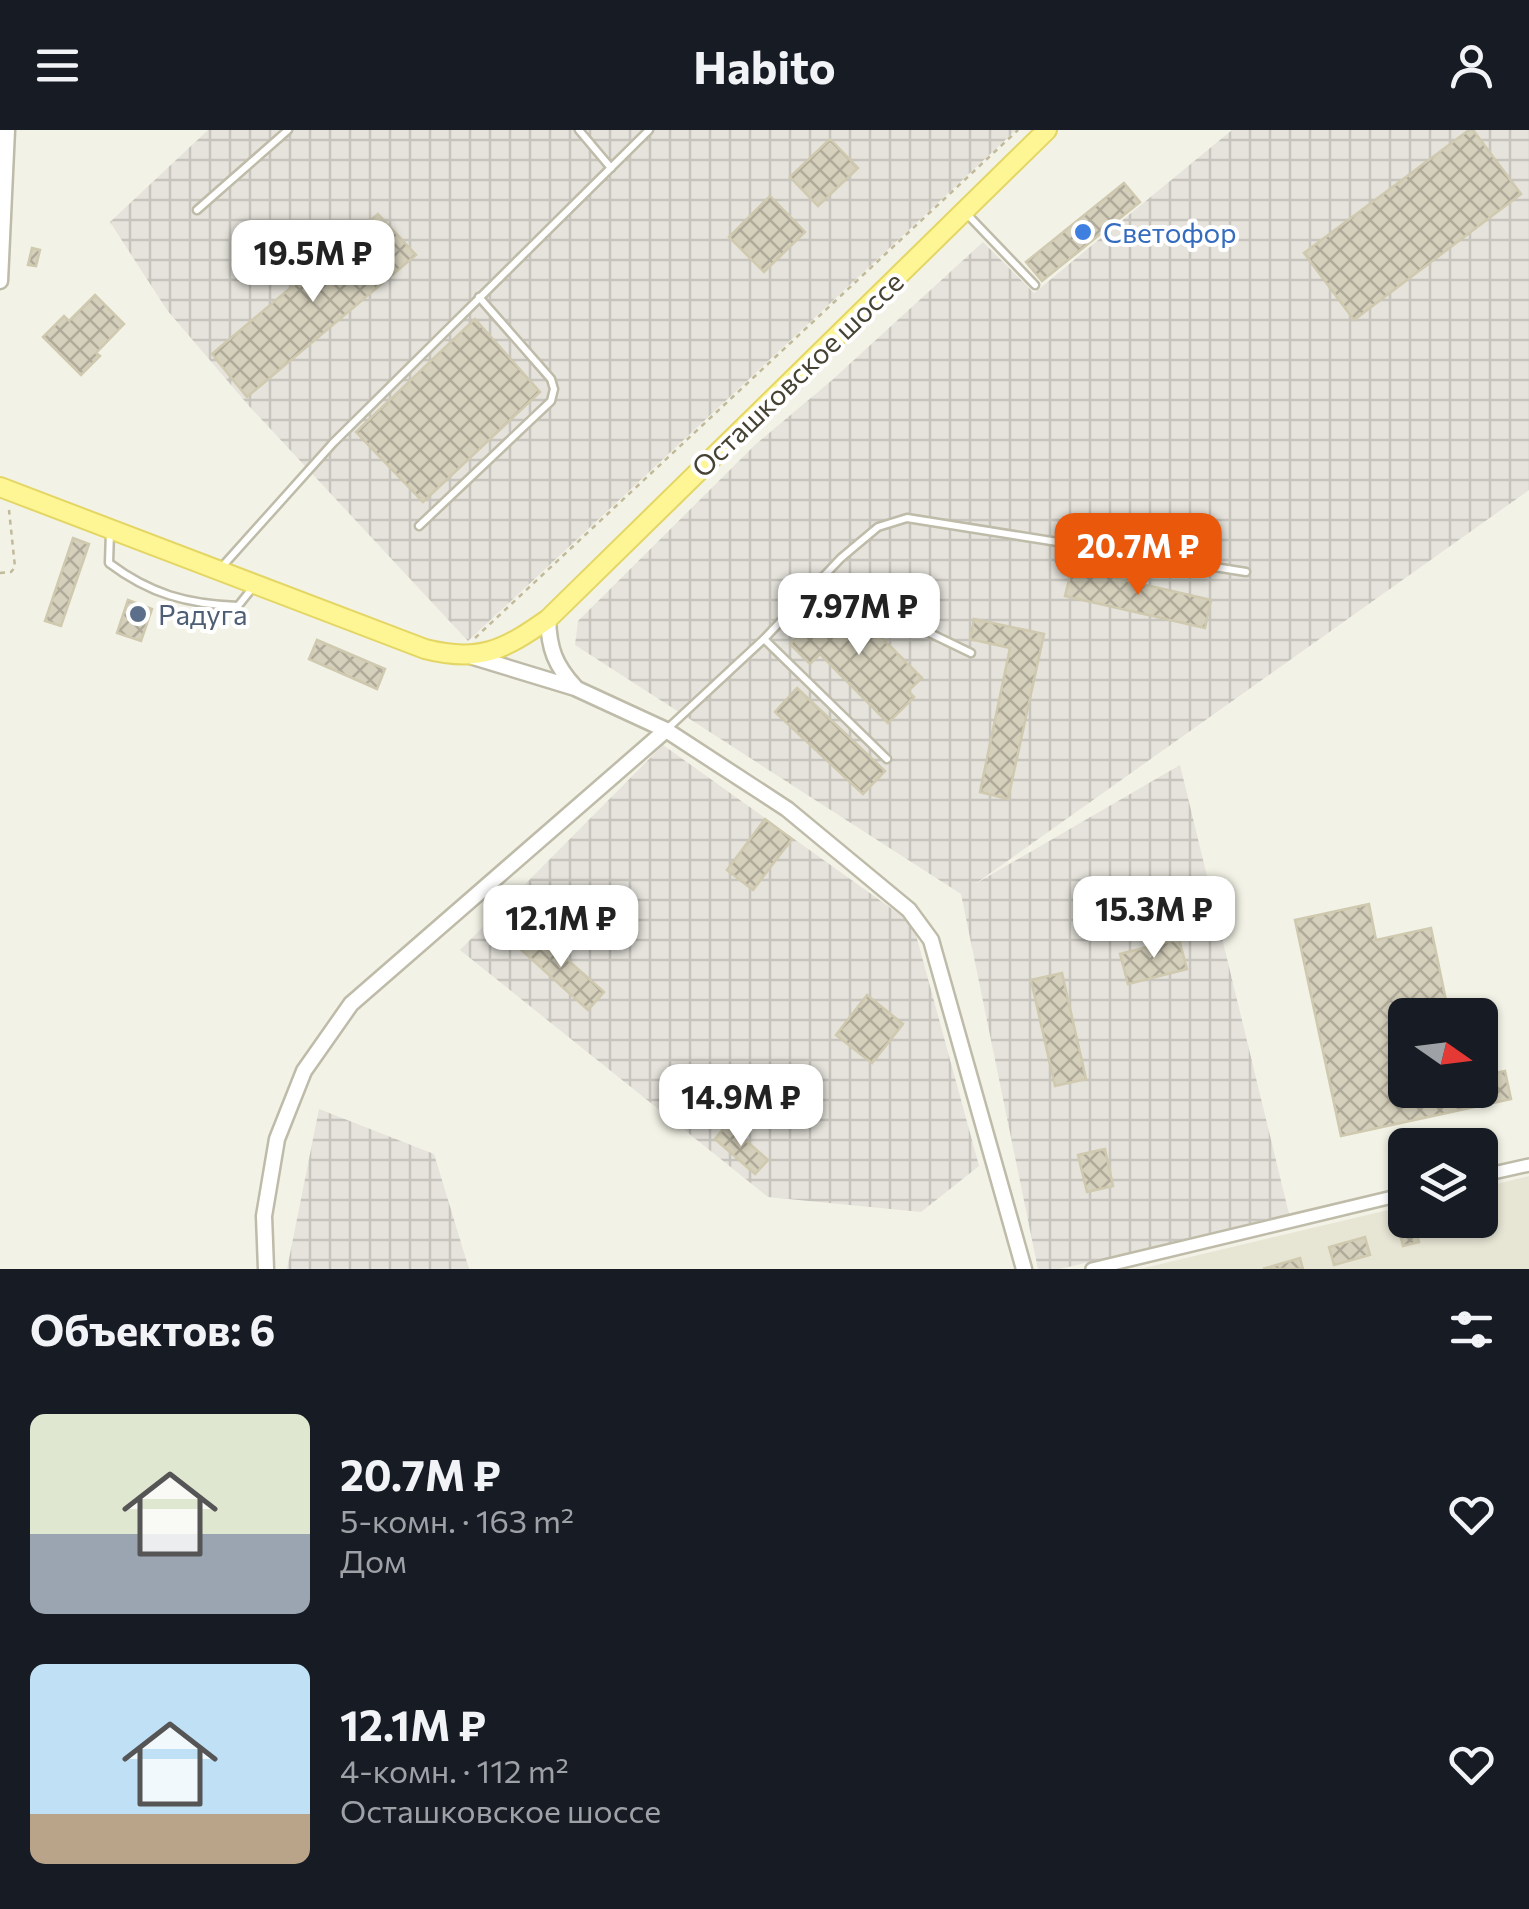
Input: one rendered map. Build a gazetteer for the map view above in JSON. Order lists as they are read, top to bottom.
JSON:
{
  "streets": {
    "main road": ["Осташковское шоссе"]
  },
  "places": ["Светофор", "Радуга"],
  "north": "right",
  "page": {
    "header": "Habito",
    "price": [
      "19.5M ₽",
      "20.7M ₽",
      "7.97M ₽",
      "15.3M ₽",
      "12.1M ₽",
      "14.9M ₽"
    ],
    "heading": "Объектов: 6",
    "list": [
      {
        "name": "20.7M ₽",
        "note": "5-комн. · 163 m² · Дом"
      },
      {
        "name": "12.1M ₽",
        "note": "4-комн. · 112 m² · Осташковское шоссе"
      }
    ]
  }
}
